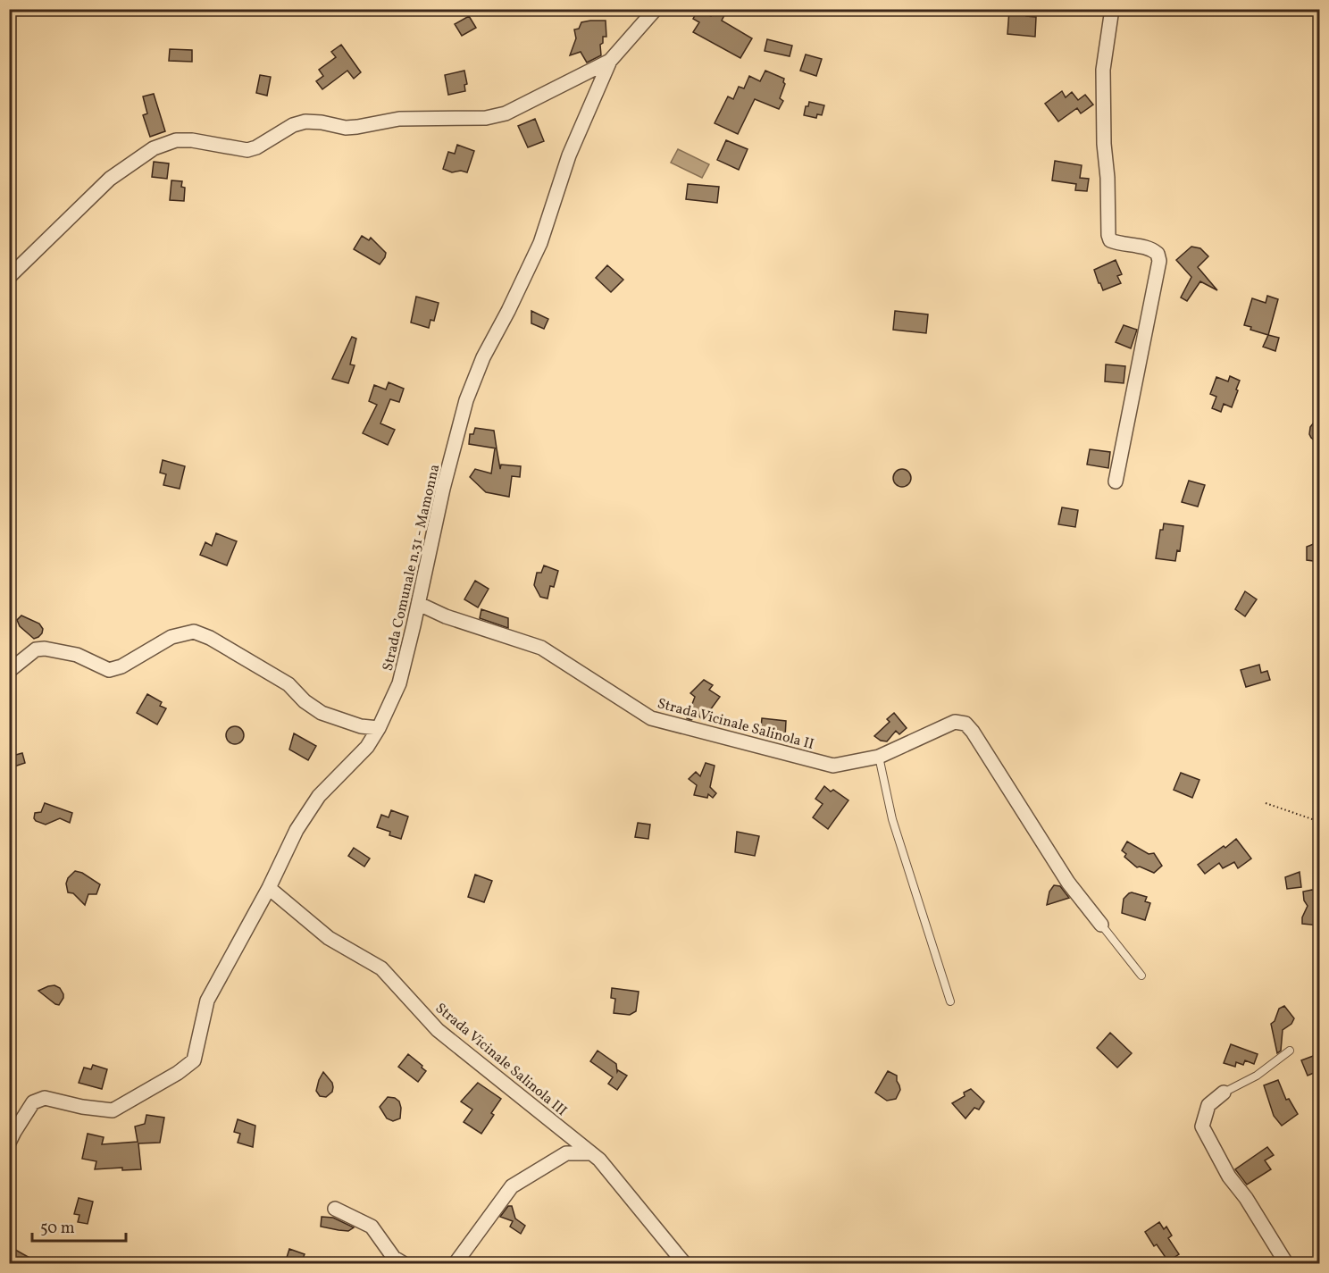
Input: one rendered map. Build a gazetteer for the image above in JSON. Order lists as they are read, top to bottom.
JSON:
{
  "streets": {
    "street": ["Strada Comunale n.31 - Mamonna", "Strada Vicinale Salinola II", "Strada Vicinale Salinola III"]
  },
  "crossings": [
    ["Strada Comunale n.31 - Mamonna", "Strada Vicinale Salinola II"],
    ["Strada Comunale n.31 - Mamonna", "Strada Vicinale Salinola III"]
  ],
  "scale_bar": "50 m"
}
